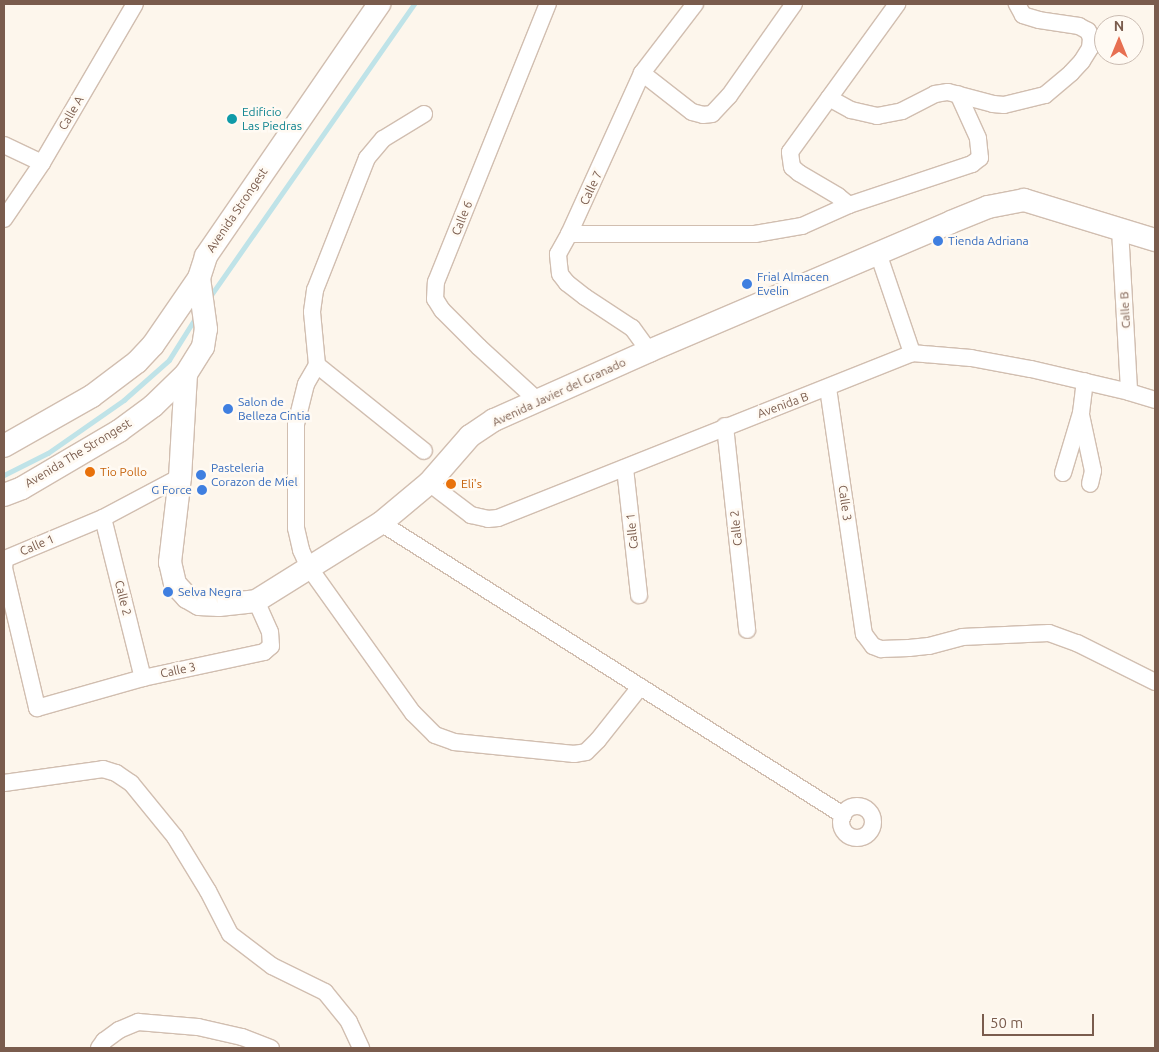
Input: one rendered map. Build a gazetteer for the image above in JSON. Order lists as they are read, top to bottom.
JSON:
{
  "streets": {
    "street": [
      "Calle A",
      "Calle 7",
      "Avenida Strongest",
      "Calle 6",
      "Calle B",
      "Avenida Javier del Granado",
      "Avenida B",
      "Avenida The Strongest",
      "Calle 3",
      "Calle 2",
      "Calle 1"
    ]
  },
  "crossings": [
    ["Calle 7", "Avenida Javier del Granado"],
    ["Avenida Strongest", "Avenida The Strongest"],
    ["Calle 6", "Avenida Javier del Granado"],
    ["Calle B", "Avenida Javier del Granado"],
    ["Calle B", "Avenida B"],
    ["Avenida Javier del Granado", "Avenida B"],
    ["Avenida Javier del Granado", "Avenida The Strongest"],
    ["Avenida Javier del Granado", "Calle 3"],
    ["Avenida Javier del Granado", "Calle 1"],
    ["Avenida B", "Calle 3"],
    ["Avenida B", "Calle 2"],
    ["Avenida B", "Calle 1"],
    ["Calle 3", "Calle 2"],
    ["Calle 3", "Calle 1"],
    ["Calle 2", "Calle 1"]
  ],
  "places": [
    "Edificio Las Piedras",
    "Tienda Adriana",
    "Frial Almacen Evelin",
    "Salon de Belleza Cintia",
    "Tio Pollo",
    "Pasteleria Corazon de Miel",
    "Eli's",
    "G Force",
    "Selva Negra"
  ],
  "scale_bar": "50 m",
  "north": "top"
}
